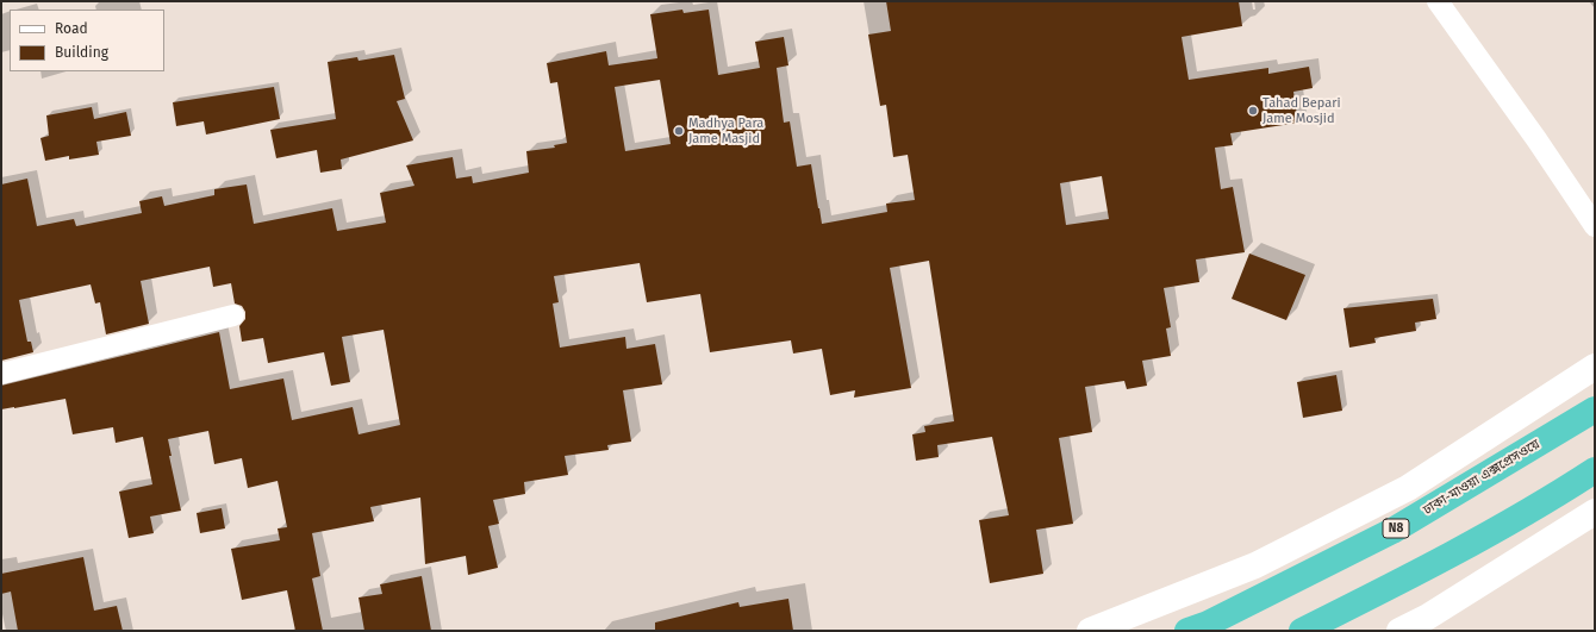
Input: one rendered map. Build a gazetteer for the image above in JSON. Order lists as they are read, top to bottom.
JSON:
{
  "streets": {
    "highway": ["ঢাকা-মাওয়া এক্সপ্রেসওয়ে", "N8"]
  },
  "places": ["Tahad Bepari Jame Mosjid", "Madhya Para Jame Masjid"],
  "legend": ["Road", "Building"]
}
